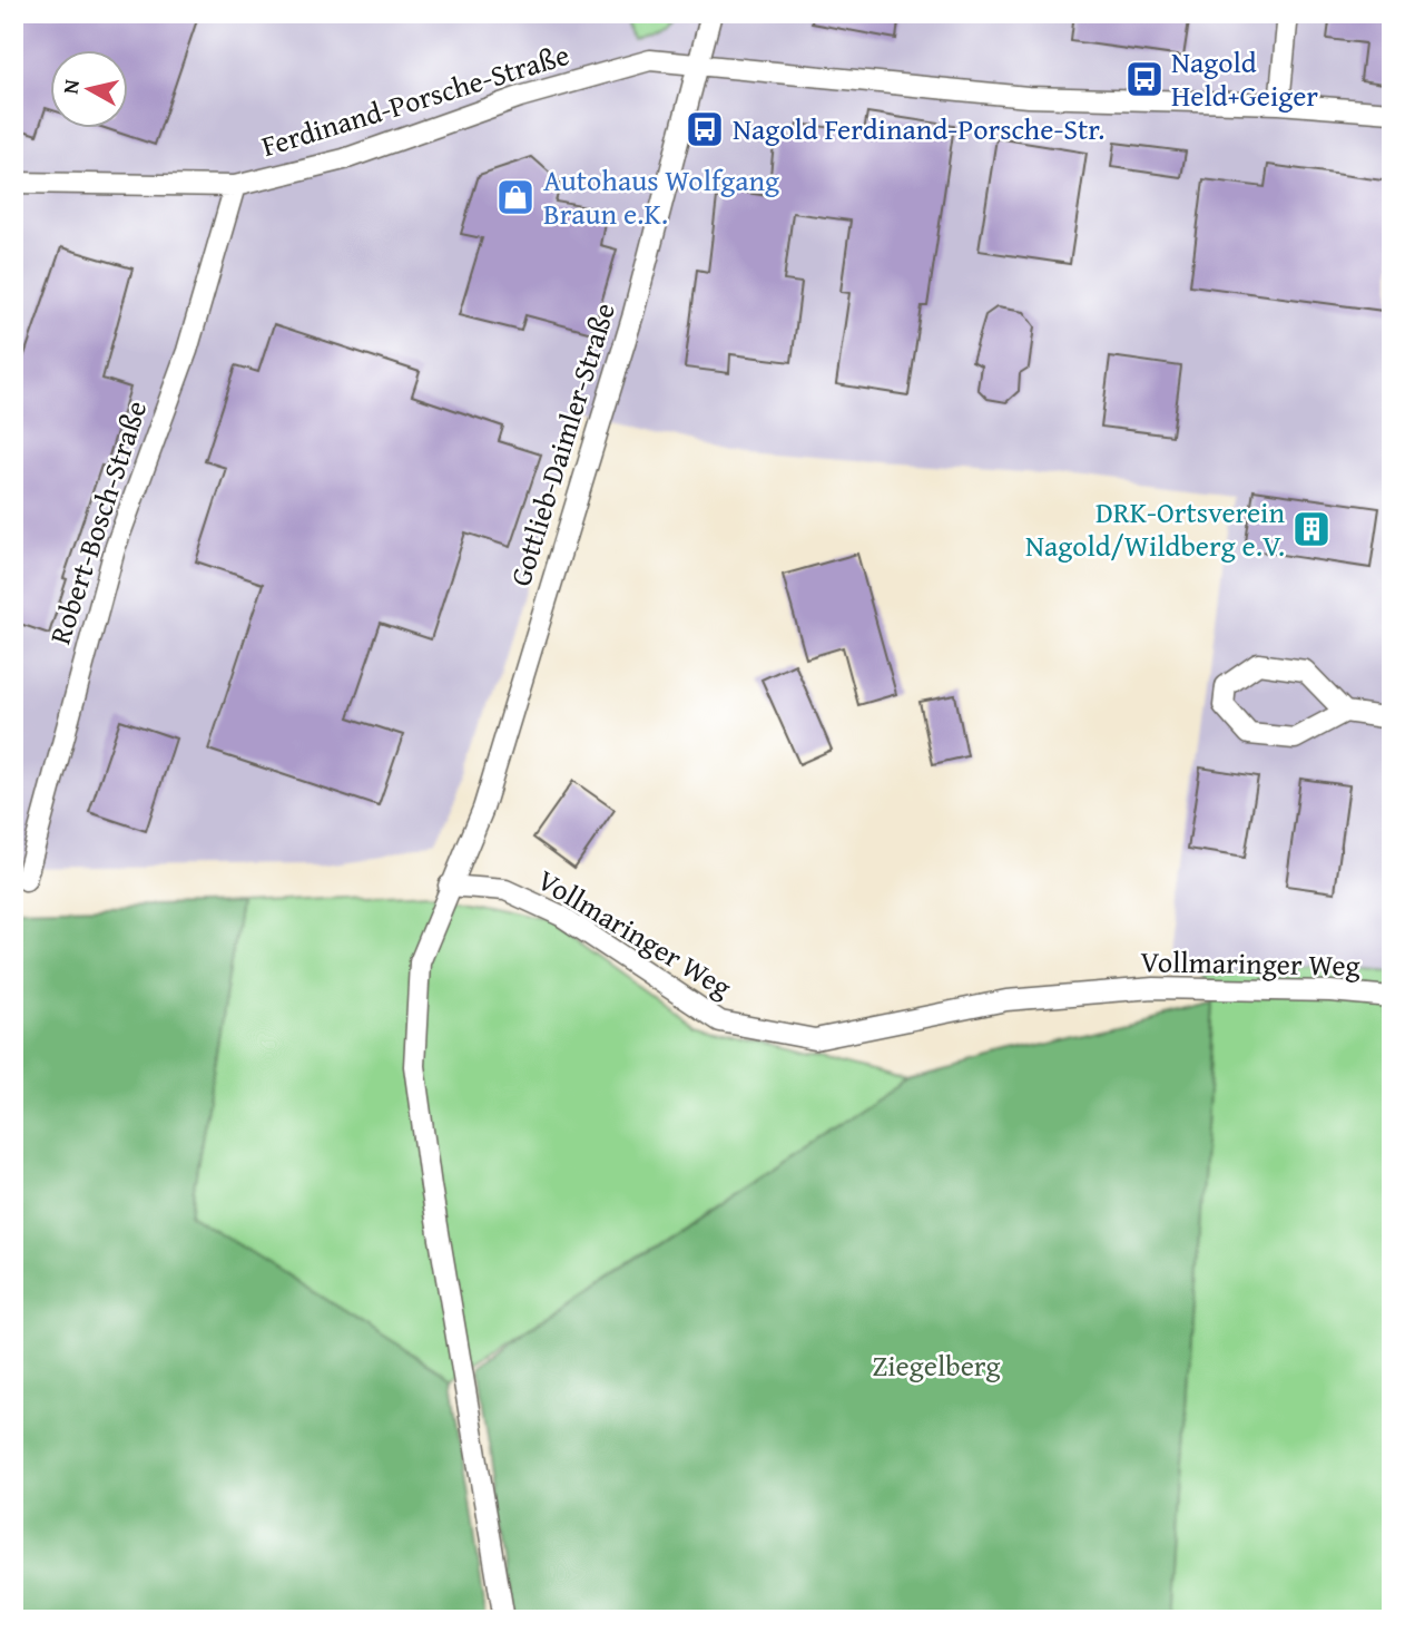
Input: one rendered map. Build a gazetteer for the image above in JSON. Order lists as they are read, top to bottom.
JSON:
{
  "streets": {
    "street": [
      "Ferdinand-Porsche-Straße",
      "Gottlieb-Daimler-Straße",
      "Robert-Bosch-Straße",
      "Vollmaringer Weg"
    ]
  },
  "crossings": [
    ["Ferdinand-Porsche-Straße", "Gottlieb-Daimler-Straße"],
    ["Ferdinand-Porsche-Straße", "Robert-Bosch-Straße"],
    ["Gottlieb-Daimler-Straße", "Vollmaringer Weg"]
  ],
  "parks": ["Ziegelberg"],
  "places": {
    "bus stop": ["Nagold Held+Geiger", "Nagold Ferdinand-Porsche-Str."],
    "shop": ["Autohaus Wolfgang Braun e.K."],
    "building": ["DRK-Ortsverein Nagold/Wildberg e.V."]
  },
  "north": "left"
}
